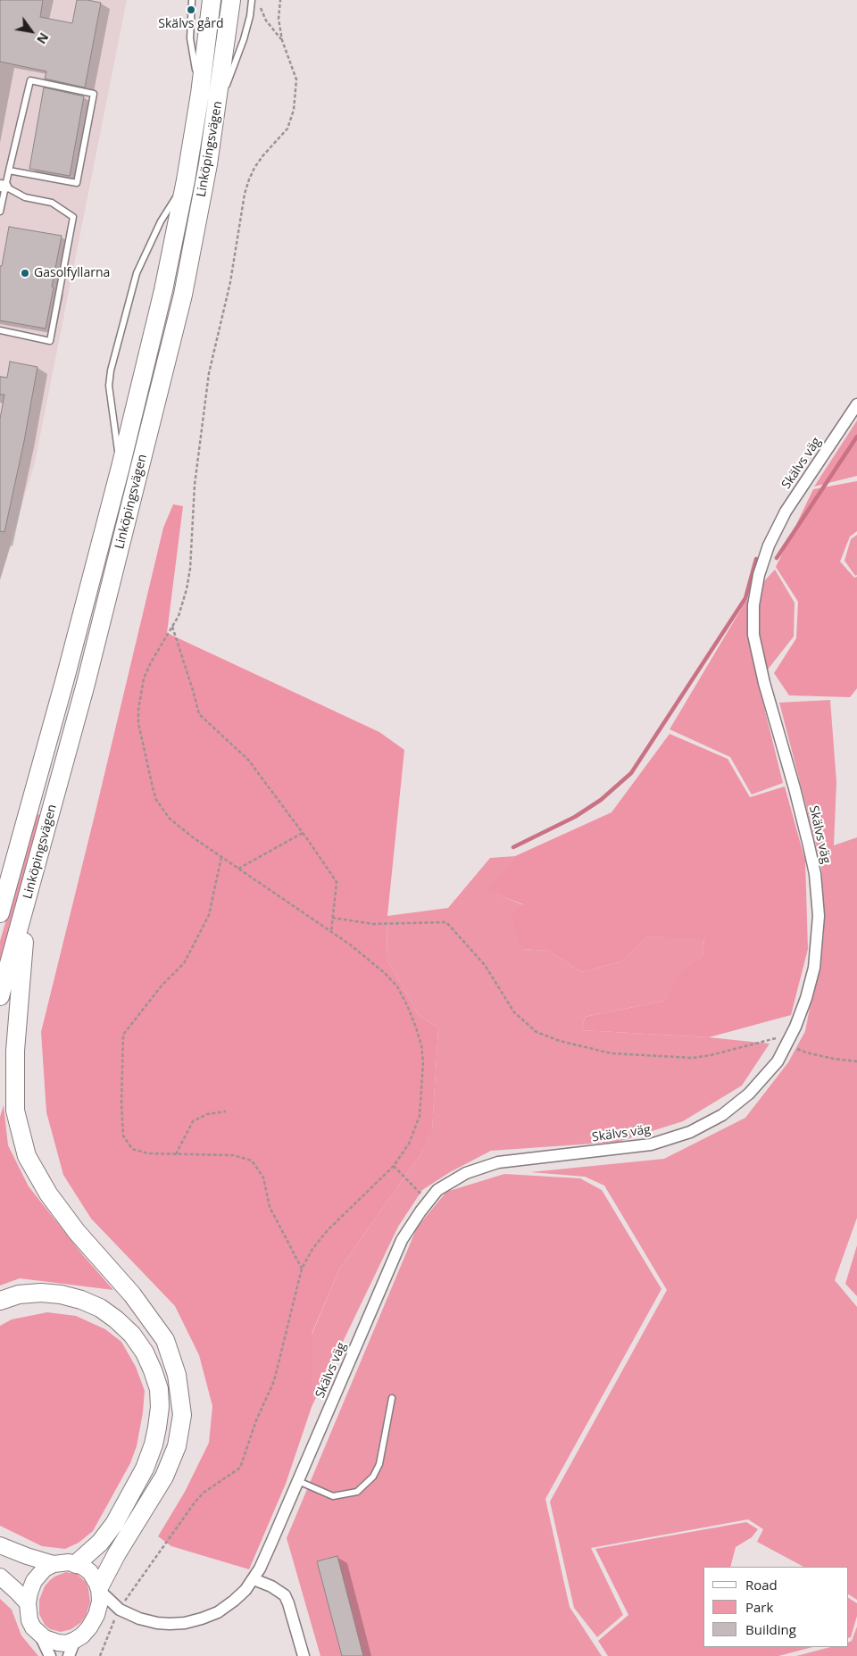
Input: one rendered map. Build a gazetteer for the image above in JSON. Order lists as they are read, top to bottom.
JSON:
{
  "streets": {
    "highway": ["Linköpingsvägen"],
    "street": ["Skälvs väg"]
  },
  "places": ["Skälvs gård", "Gasolfyllarna"],
  "legend": ["Road", "Park", "Building"],
  "north": "bottom right"
}
